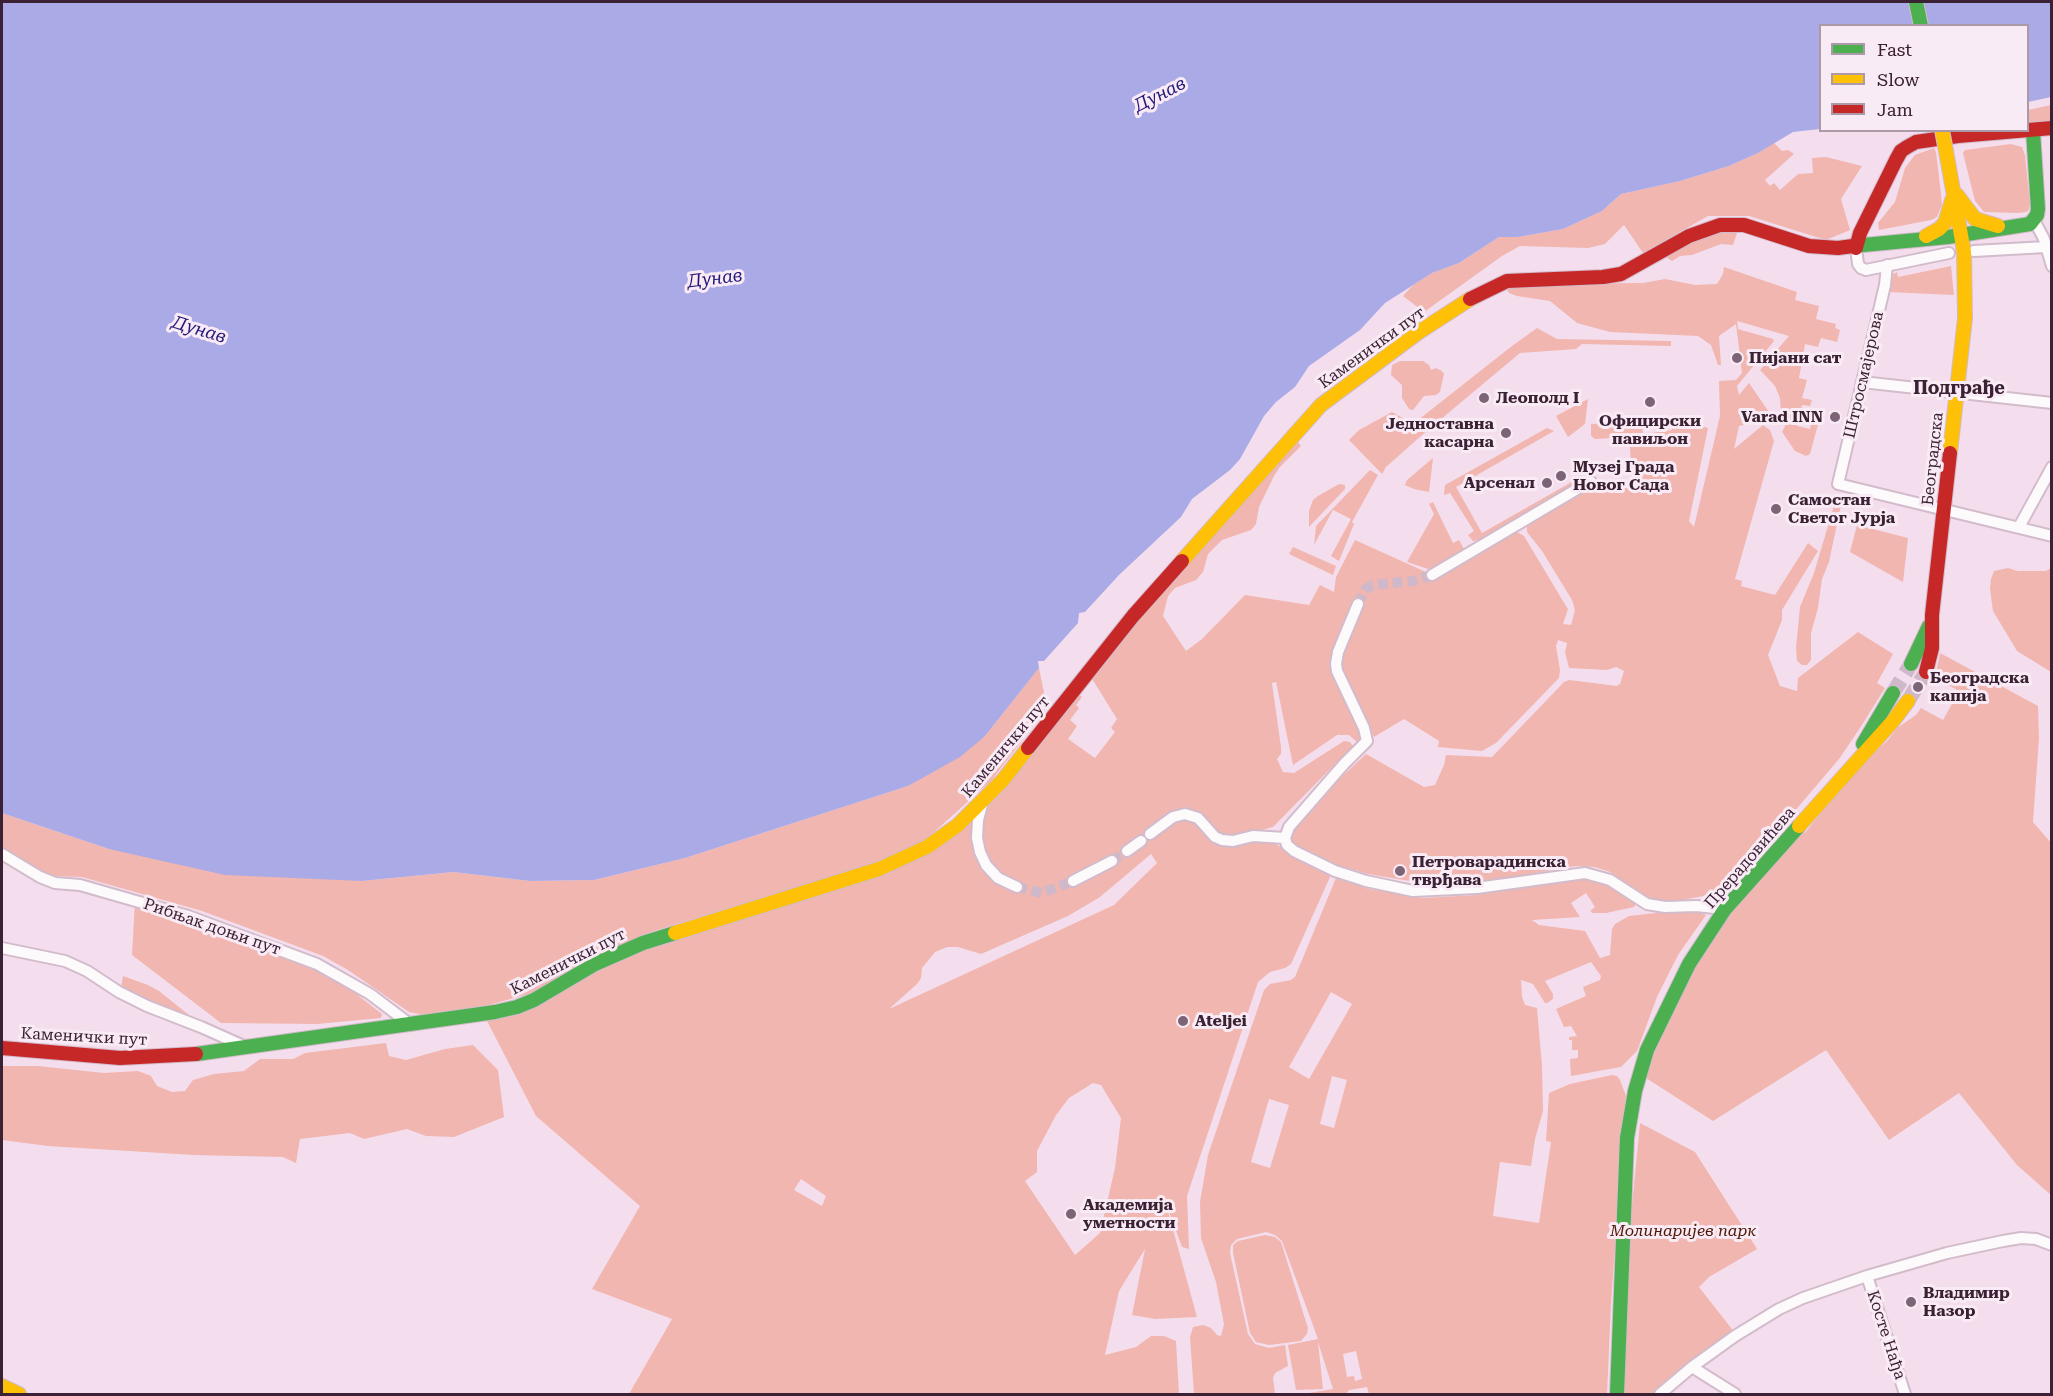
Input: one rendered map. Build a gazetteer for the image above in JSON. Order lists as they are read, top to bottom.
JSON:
{
  "streets": {
    "main road": ["Каменички пут", "Београдска", "Прерадовићева"],
    "street": ["Штросмајерова", "Рибњак доњи пут", "Косте Нађа"]
  },
  "crossings": [
    ["Каменички пут", "Београдска"],
    ["Каменички пут", "Рибњак доњи пут"],
    ["Штросмајерова", "Београдска"]
  ],
  "districts": ["Подграђе"],
  "water": ["Дунав"],
  "parks": ["Молинаријев парк"],
  "places": [
    "Пијани сат",
    "Леополд I",
    "Официрски павиљон",
    "Varad INN",
    "Једноставна касарна",
    "Музеј Града Новог Сада",
    "Арсенал",
    "Самостан Светог Јурја",
    "Београдска капија",
    "Петроварадинска тврђава",
    "Ateljei",
    "Академија уметности",
    "Владимир Назор"
  ],
  "legend": ["Fast", "Slow", "Jam"]
}
